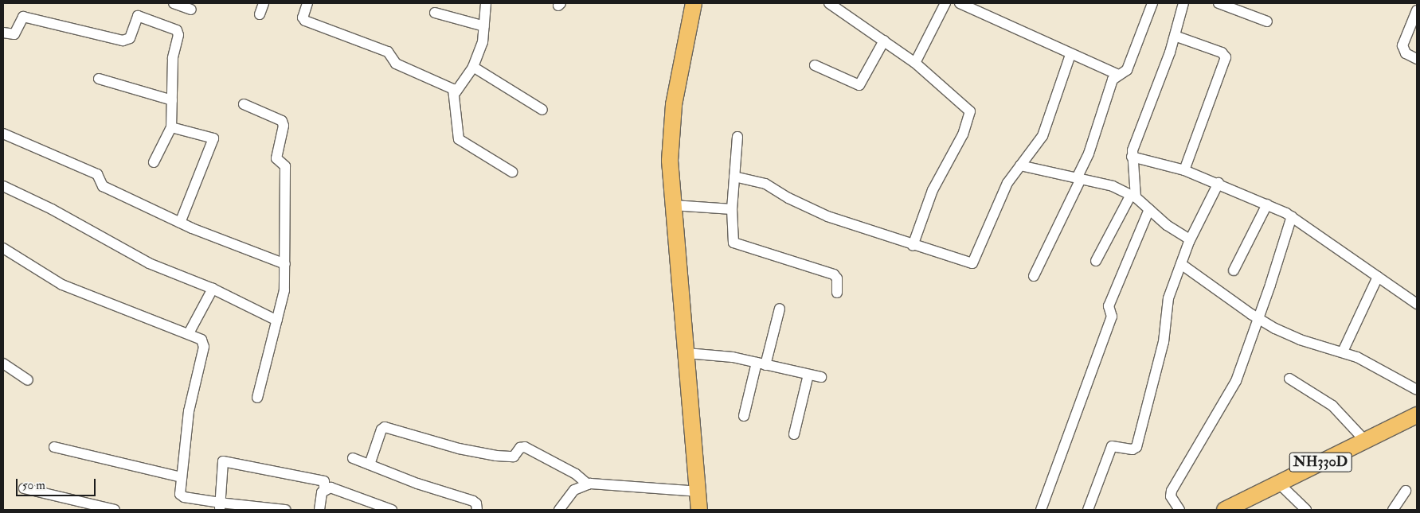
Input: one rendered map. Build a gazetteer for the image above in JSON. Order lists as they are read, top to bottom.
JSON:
{
  "streets": {
    "highway": ["NH330D"]
  },
  "scale_bar": "50 m"
}
